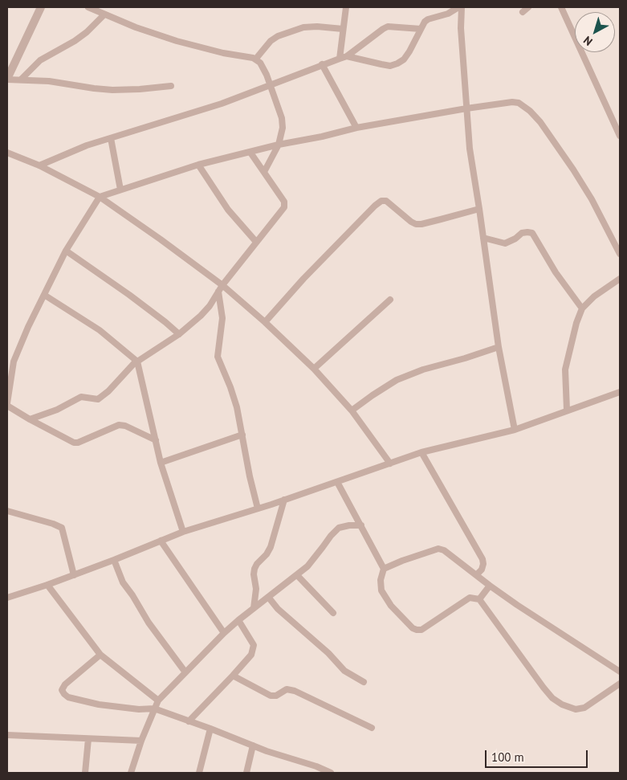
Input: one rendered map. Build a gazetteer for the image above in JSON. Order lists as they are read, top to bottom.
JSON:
{
  "scale_bar": "100 m",
  "north": "bottom left"
}
